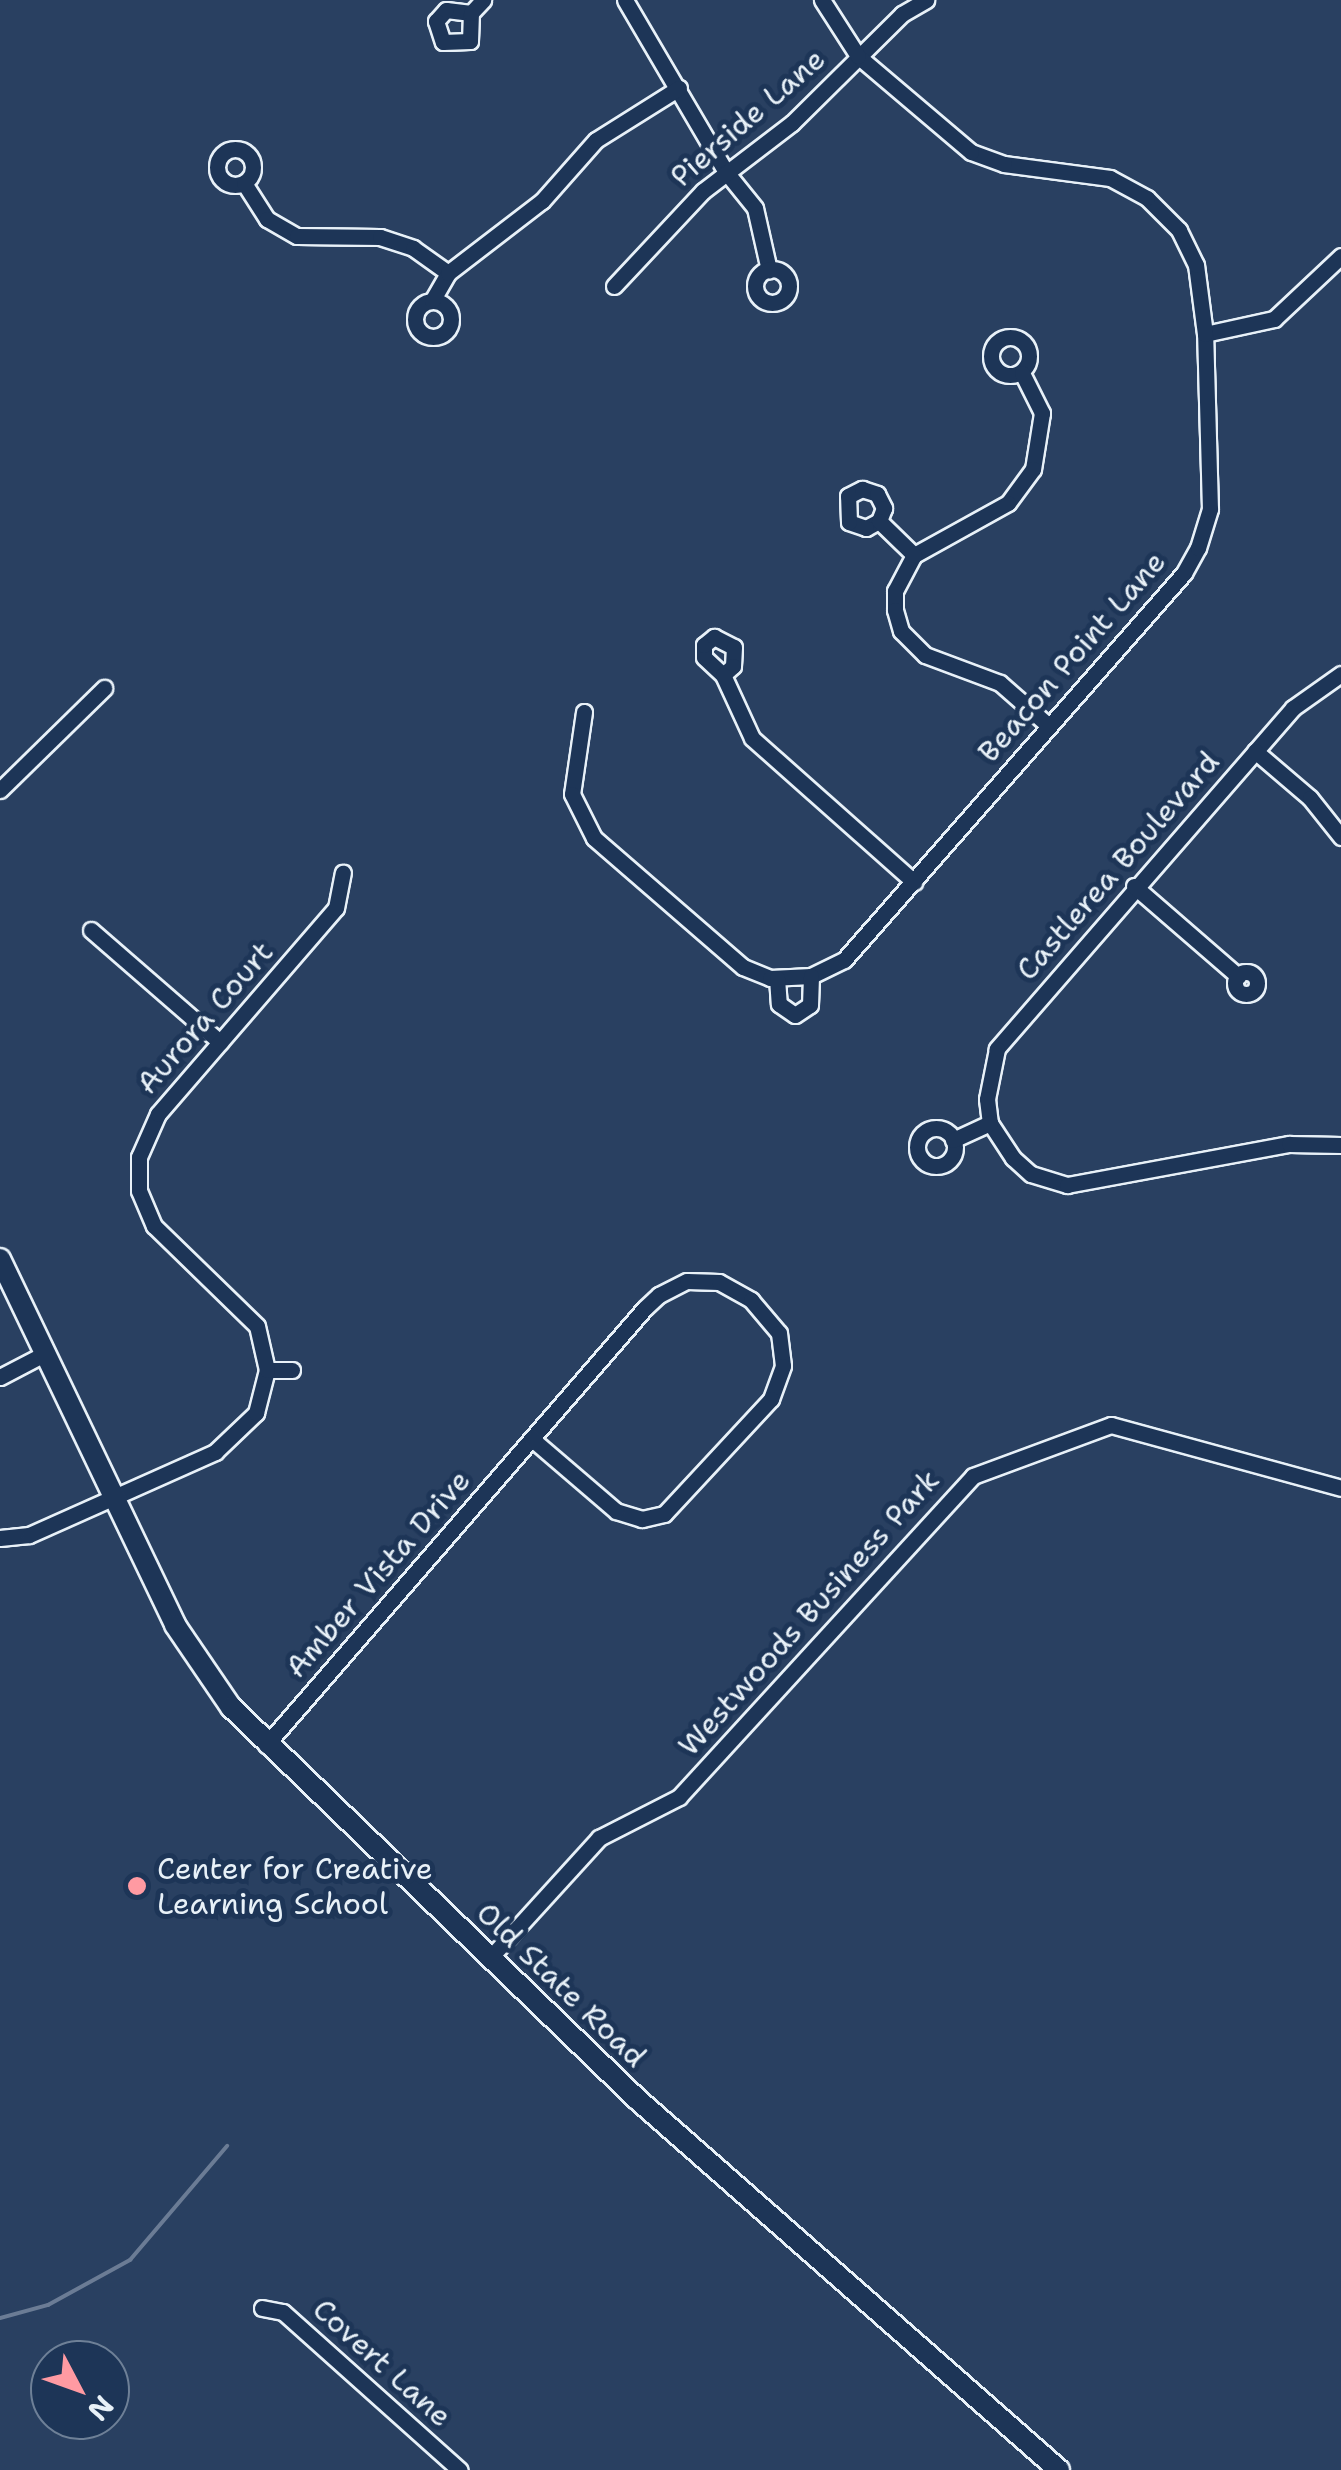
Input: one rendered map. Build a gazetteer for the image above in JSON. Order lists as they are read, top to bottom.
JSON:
{
  "streets": {
    "street": [
      "Pierside Lane",
      "Beacon Point Lane",
      "Castlerea Boulevard",
      "Aurora Court",
      "Amber Vista Drive",
      "Westwoods Business Park",
      "Old State Road",
      "Covert Lane"
    ]
  },
  "crossings": [
    ["Pierside Lane", "Beacon Point Lane"],
    ["Amber Vista Drive", "Old State Road"],
    ["Westwoods Business Park", "Old State Road"]
  ],
  "places": ["Center for Creative Learning School"],
  "north": "bottom right"
}
